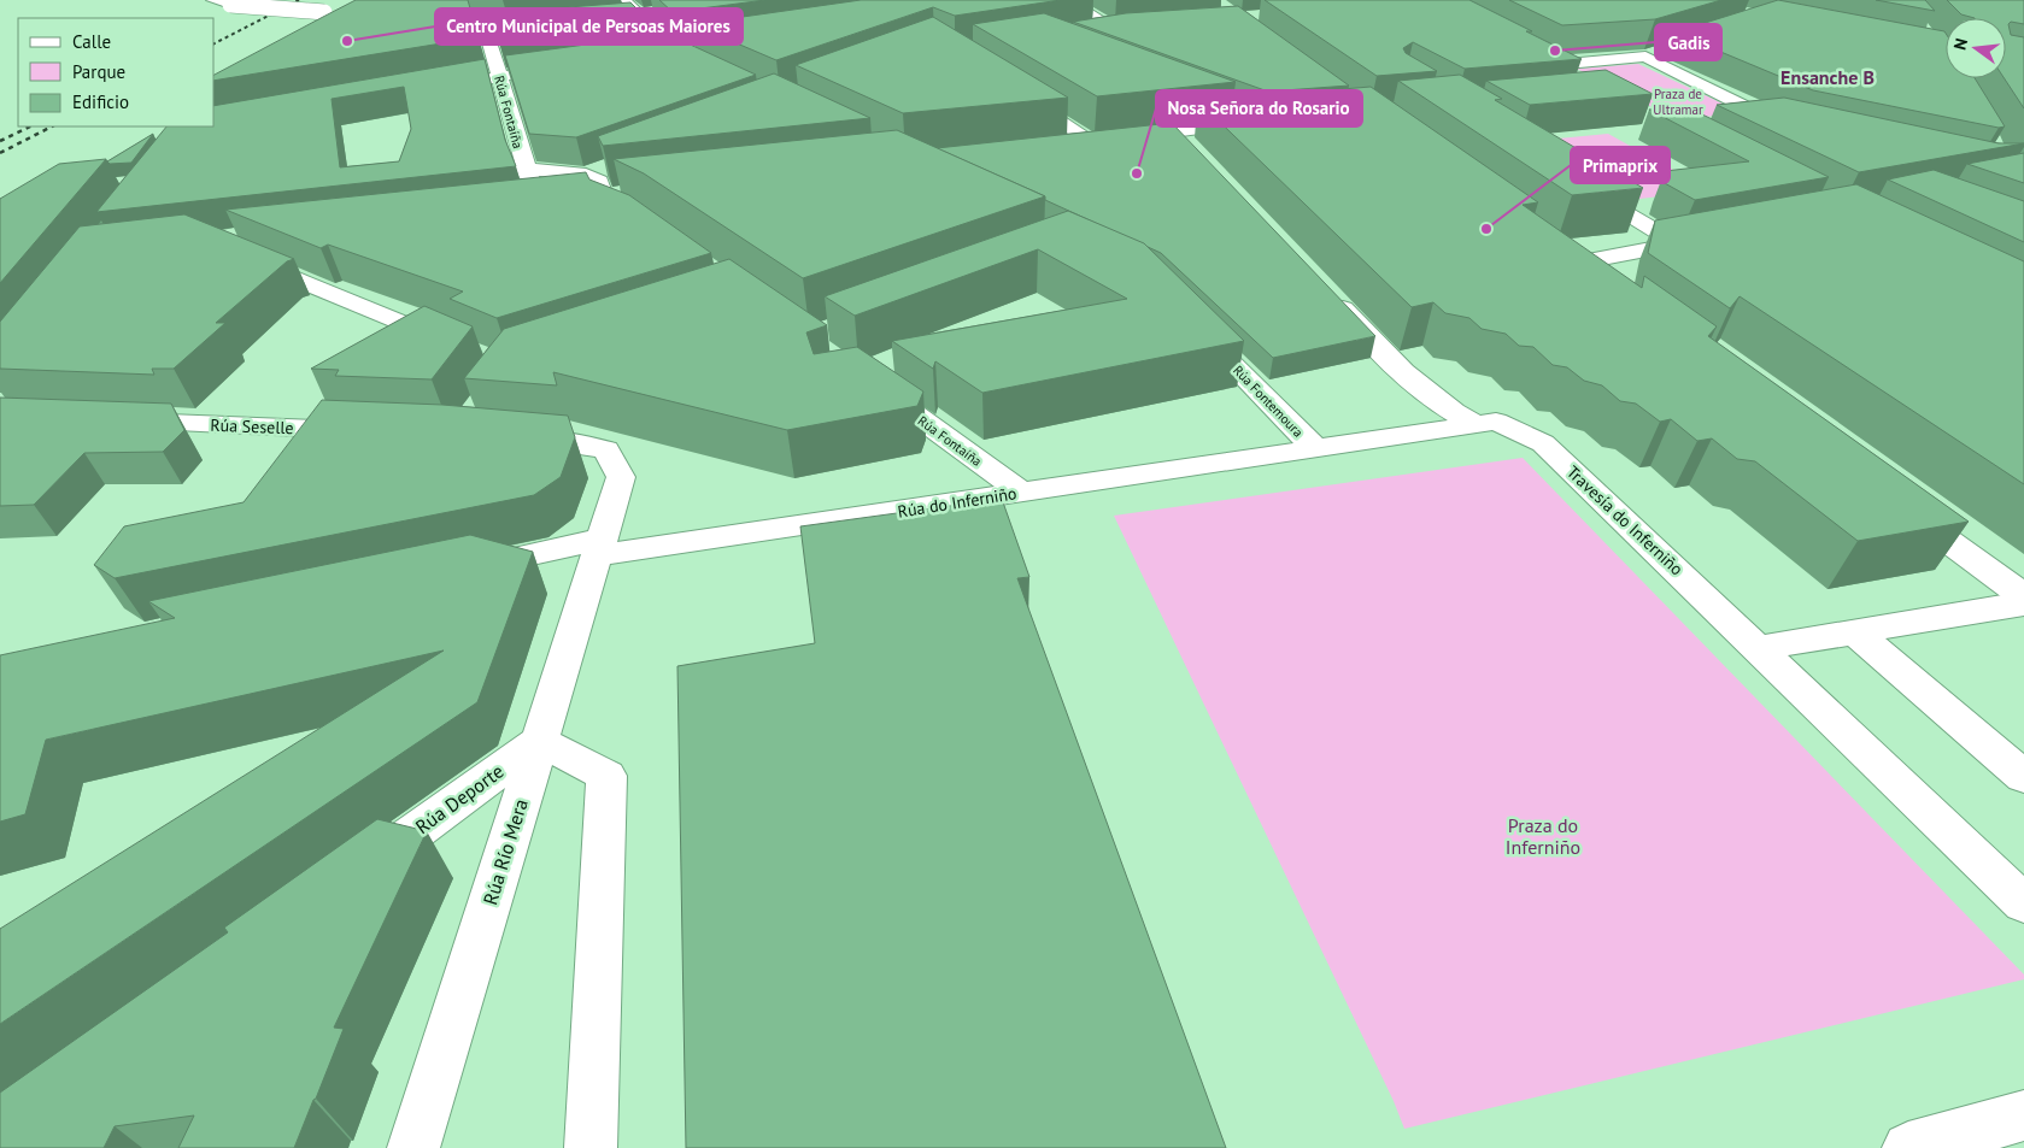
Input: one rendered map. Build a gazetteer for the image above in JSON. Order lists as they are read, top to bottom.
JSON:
{
  "streets": {
    "street": [
      "Rúa Fontaíña",
      "Rúa Fontemoura",
      "Rúa Seselle",
      "Rúa do Inferniño",
      "Travesía do Inferniño",
      "Rúa Deporte",
      "Rúa Río Mera"
    ]
  },
  "crossings": [
    ["Rúa Fontaíña", "Rúa do Inferniño"],
    ["Rúa Fontemoura", "Rúa do Inferniño"],
    ["Rúa Fontemoura", "Travesía do Inferniño"],
    ["Rúa do Inferniño", "Rúa Río Mera"],
    ["Rúa Deporte", "Rúa Río Mera"]
  ],
  "districts": ["Ensanche B"],
  "parks": ["Praza de Ultramar", "Praza do Inferniño"],
  "places": [
    "Centro Municipal de Persoas Maiores",
    "Gadis",
    "Nosa Señora do Rosario",
    "Primaprix"
  ],
  "legend": ["Calle", "Parque", "Edificio"],
  "north": "left"
}
